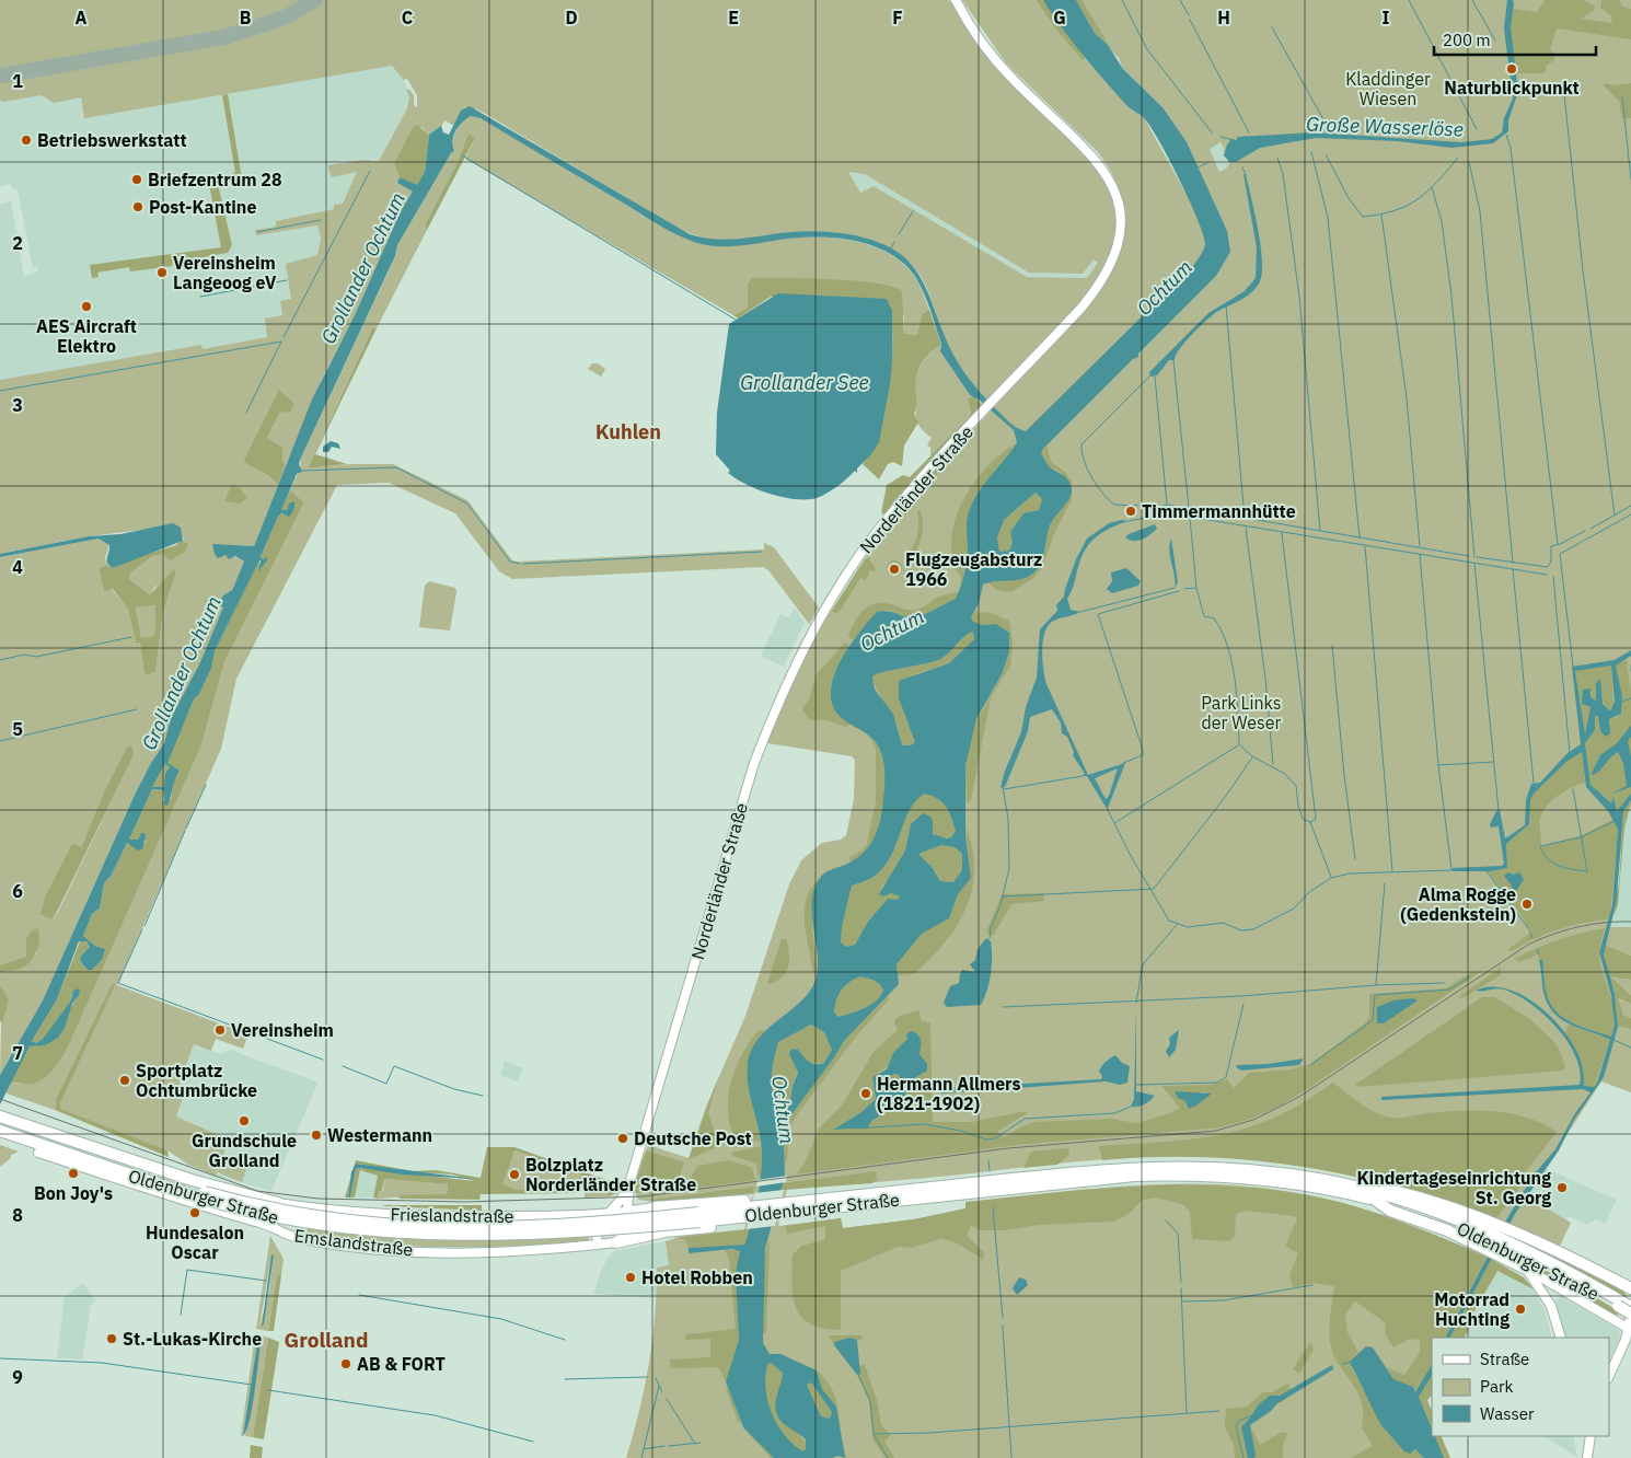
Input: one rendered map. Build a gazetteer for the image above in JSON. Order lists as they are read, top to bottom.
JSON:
{
  "streets": {
    "highway": ["Oldenburger Straße"],
    "street": ["Norderländer Straße", "Frieslandstraße", "Emslandstraße"]
  },
  "crossings": [
    ["Norderländer Straße", "Frieslandstraße"],
    ["Norderländer Straße", "Emslandstraße"]
  ],
  "districts": ["Kuhlen", "Grolland"],
  "water": [
    "Große Wasserlöse",
    "Grollander Ochtum",
    "Ochtum",
    "Grollander See"
  ],
  "parks": ["Kladdinger Wiesen", "Park Links der Weser"],
  "places": [
    "Naturblickpunkt",
    "Betriebswerkstatt",
    "Briefzentrum 28",
    "Post-Kantine",
    "Vereinsheim Langeoog eV",
    "AES Aircraft Elektro",
    "Timmermannhütte",
    "Flugzeugabsturz 1966",
    "Alma Rogge (Gedenkstein)",
    "Vereinsheim",
    "Sportplatz Ochtumbrücke",
    "Hermann Allmers (1821-1902)",
    "Grundschule Grolland",
    "Westermann",
    "Deutsche Post",
    "Bon Joy's",
    "Bolzplatz Norderländer Straße",
    "Kindertageseinrichtung St. Georg",
    "Hundesalon Oscar",
    "Hotel Robben",
    "Motorrad Huchting",
    "St.-Lukas-Kirche",
    "AB & FORT"
  ],
  "legend": ["Straße", "Park", "Wasser"],
  "scale_bar": "200 m",
  "grid": {
    "columns": [
      "A",
      "B",
      "C",
      "D",
      "E",
      "F",
      "G",
      "H",
      "I"
    ],
    "rows": [
      "1",
      "2",
      "3",
      "4",
      "5",
      "6",
      "7",
      "8",
      "9"
    ]
  }
}
